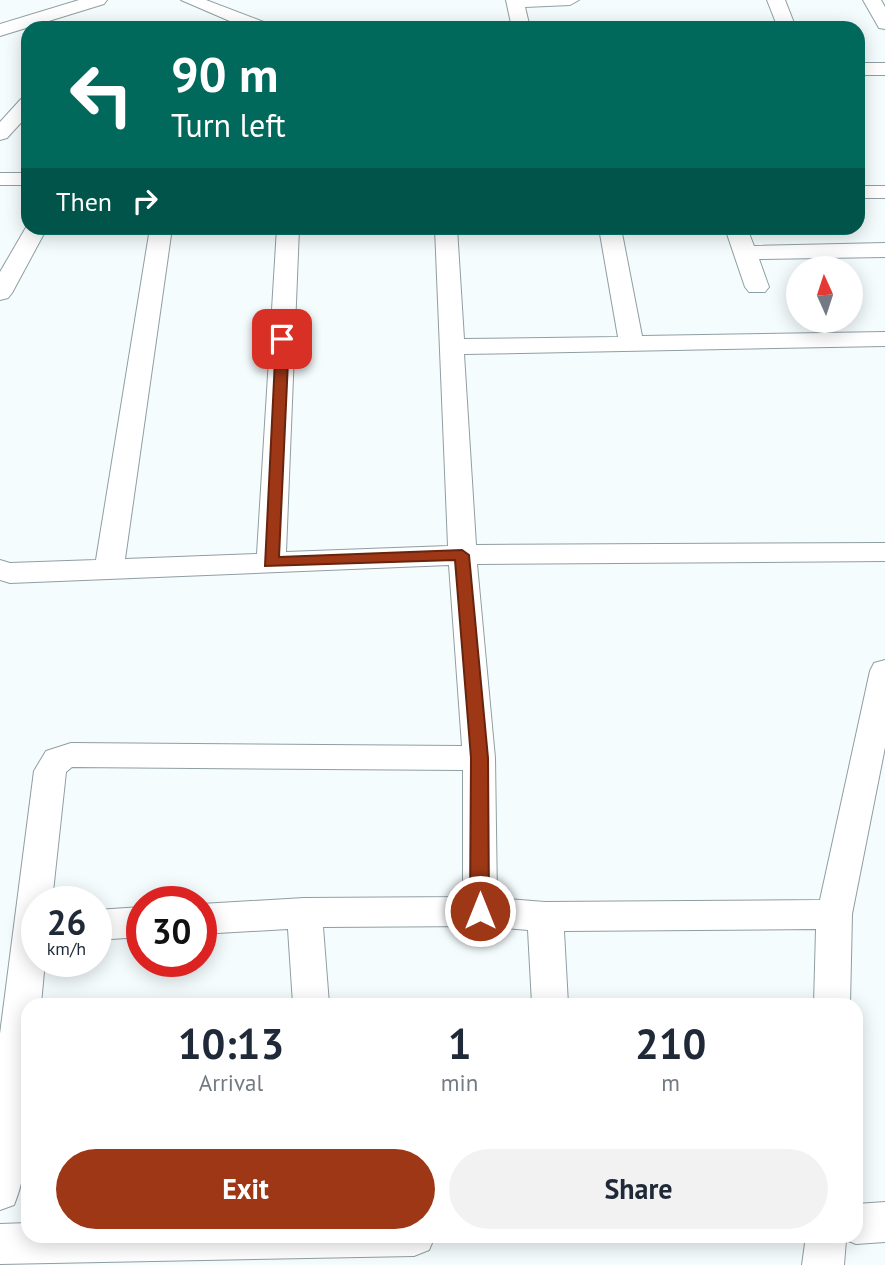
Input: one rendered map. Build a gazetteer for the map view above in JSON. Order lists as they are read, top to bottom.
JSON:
{
  "north": "top",
  "page": {
    "turn": ["90 m", "Turn left"],
    "then": "Then",
    "speed": "26 km/h",
    "limit": "30",
    "eta": [
      "10:13",
      "Arrival",
      "1",
      "min",
      "210",
      "m"
    ],
    "buttons": ["Exit", "Share"]
  }
}
